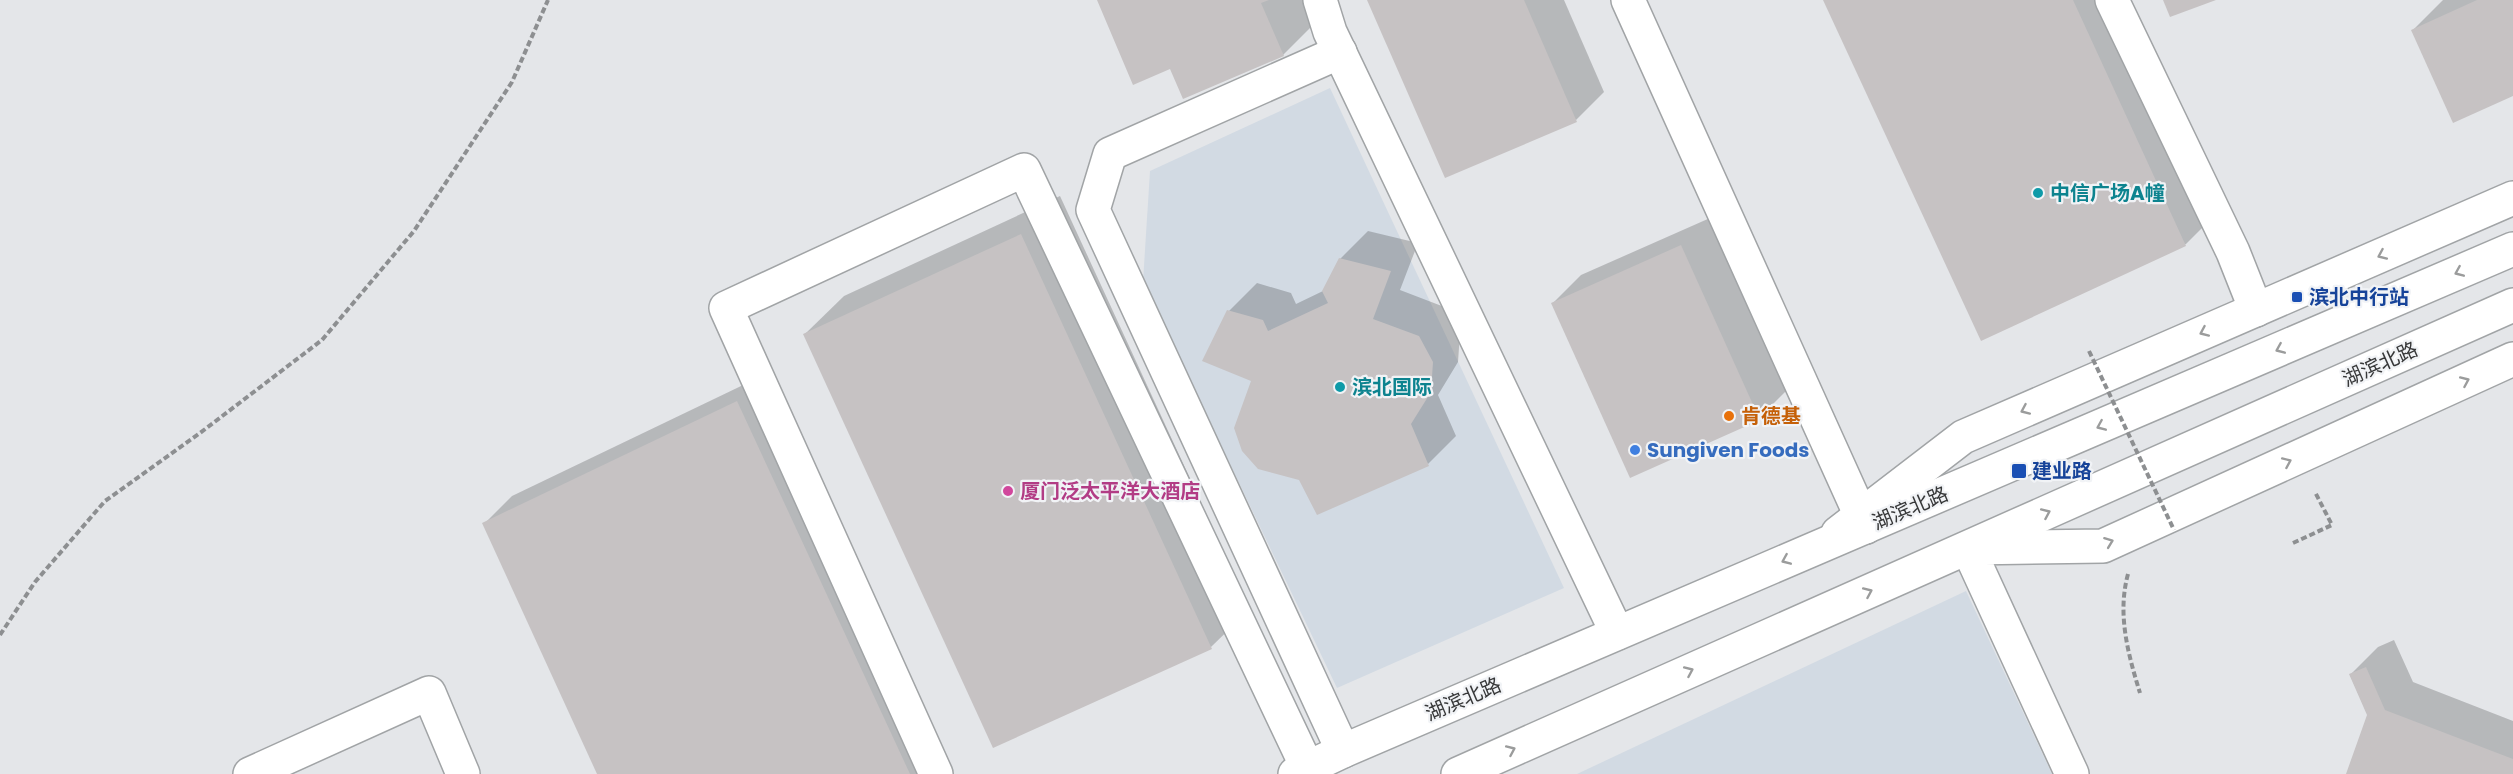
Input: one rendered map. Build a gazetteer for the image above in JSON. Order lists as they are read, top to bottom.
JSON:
{
  "streets": {
    "street": ["湖滨北路"]
  },
  "places": {
    "other": [
      "中信广场A幢",
      "滨北国际",
      "肯德基",
      "Sungiven Foods",
      "厦门泛太平洋大酒店"
    ],
    "transit": ["滨北中行站", "建业路"]
  }
}
